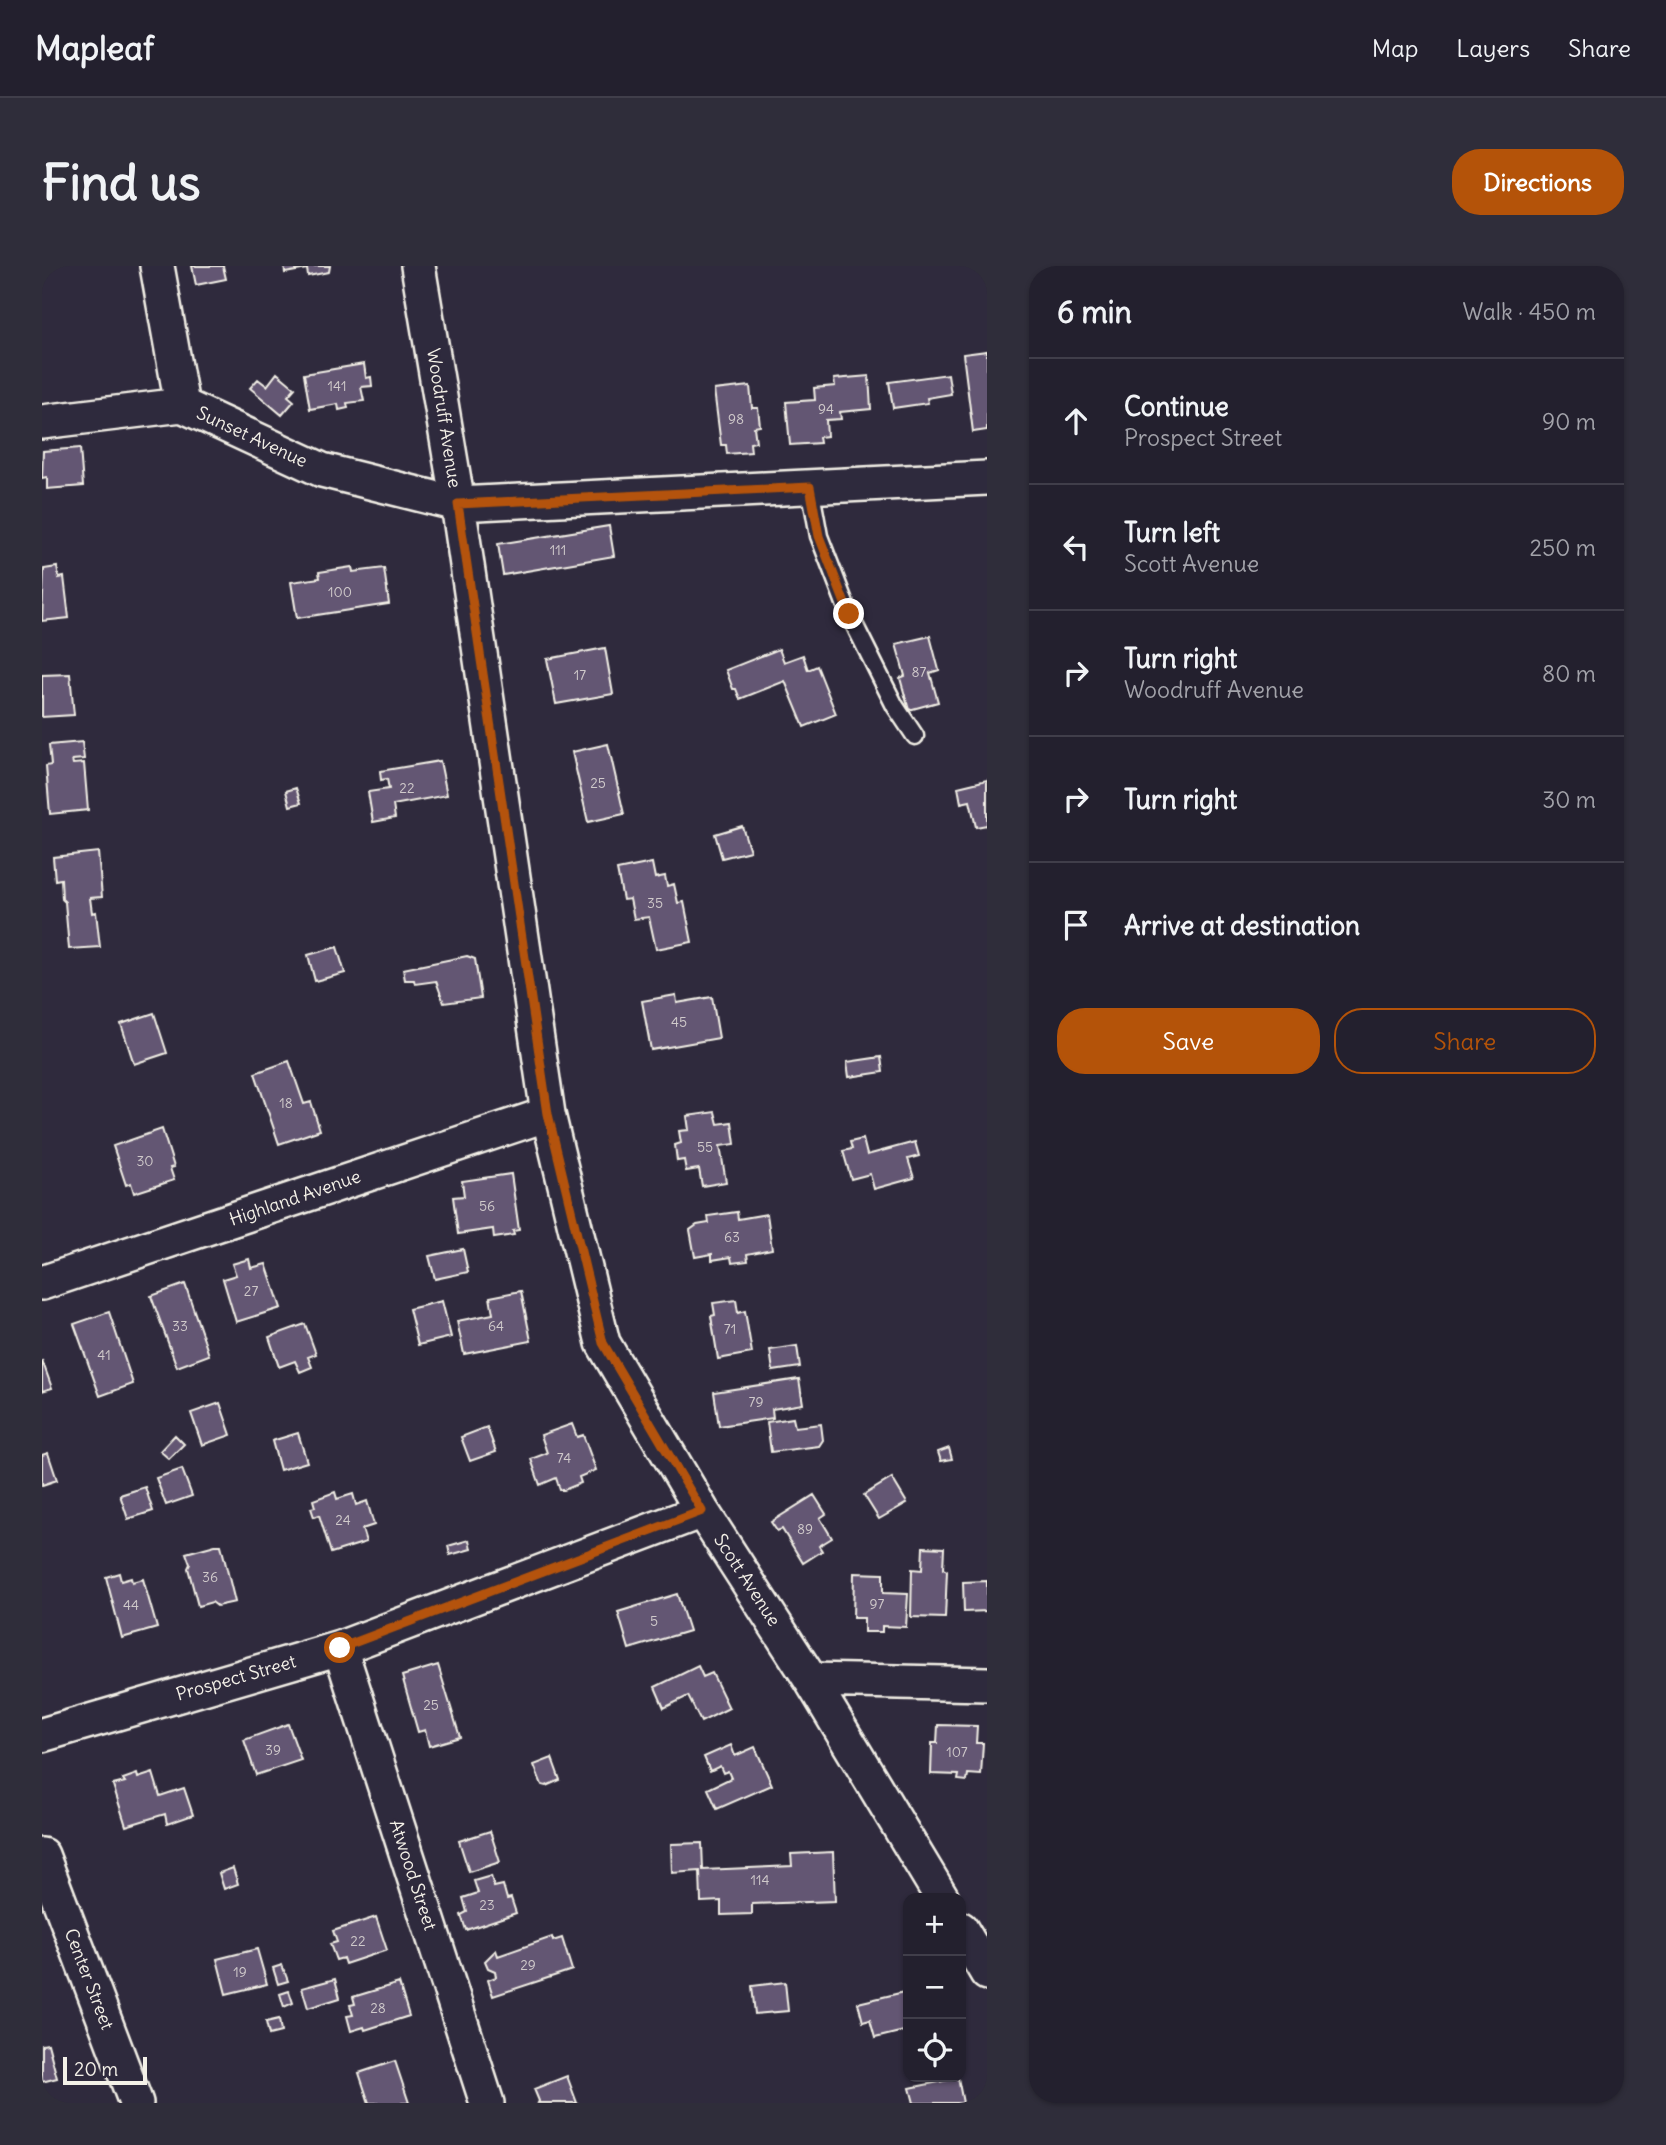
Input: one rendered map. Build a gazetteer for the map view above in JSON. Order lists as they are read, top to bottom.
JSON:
{
  "streets": {
    "street": [
      "Woodruff Avenue",
      "Sunset Avenue",
      "Highland Avenue",
      "Scott Avenue",
      "Prospect Street",
      "Atwood Street",
      "Center Street"
    ]
  },
  "crossings": [
    ["Woodruff Avenue", "Sunset Avenue"],
    ["Woodruff Avenue", "Scott Avenue"],
    ["Sunset Avenue", "Scott Avenue"],
    ["Highland Avenue", "Scott Avenue"],
    ["Scott Avenue", "Prospect Street"],
    ["Prospect Street", "Atwood Street"]
  ],
  "house_numbers": [
    "141",
    "94",
    "98",
    "111",
    "100",
    "87",
    "17",
    "25",
    "22",
    "35",
    "45",
    "18",
    "55",
    "30",
    "56",
    "63",
    "27",
    "33",
    "64",
    "71",
    "41",
    "79",
    "74",
    "24",
    "89",
    "36",
    "97",
    "44",
    "5",
    "25",
    "39",
    "107",
    "114",
    "23",
    "22",
    "29",
    "19",
    "28"
  ],
  "scale_bar": "20 m",
  "page": {
    "header": "Mapleaf",
    "nav": ["Map", "Layers", "Share"],
    "buttons": [
      "Directions",
      ["Save", "Share"]
    ],
    "title": "Find us",
    "heading": ["6 min", "Walk · 450 m"],
    "list": [
      ["Continue", "Prospect Street", "90 m"],
      ["Turn left", "Scott Avenue", "250 m"],
      ["Turn right", "Woodruff Avenue", "80 m"],
      ["Turn right", "30 m"],
      "Arrive at destination"
    ],
    "map_buttons": ["+", "−"],
    "scale": "20 m"
  }
}
